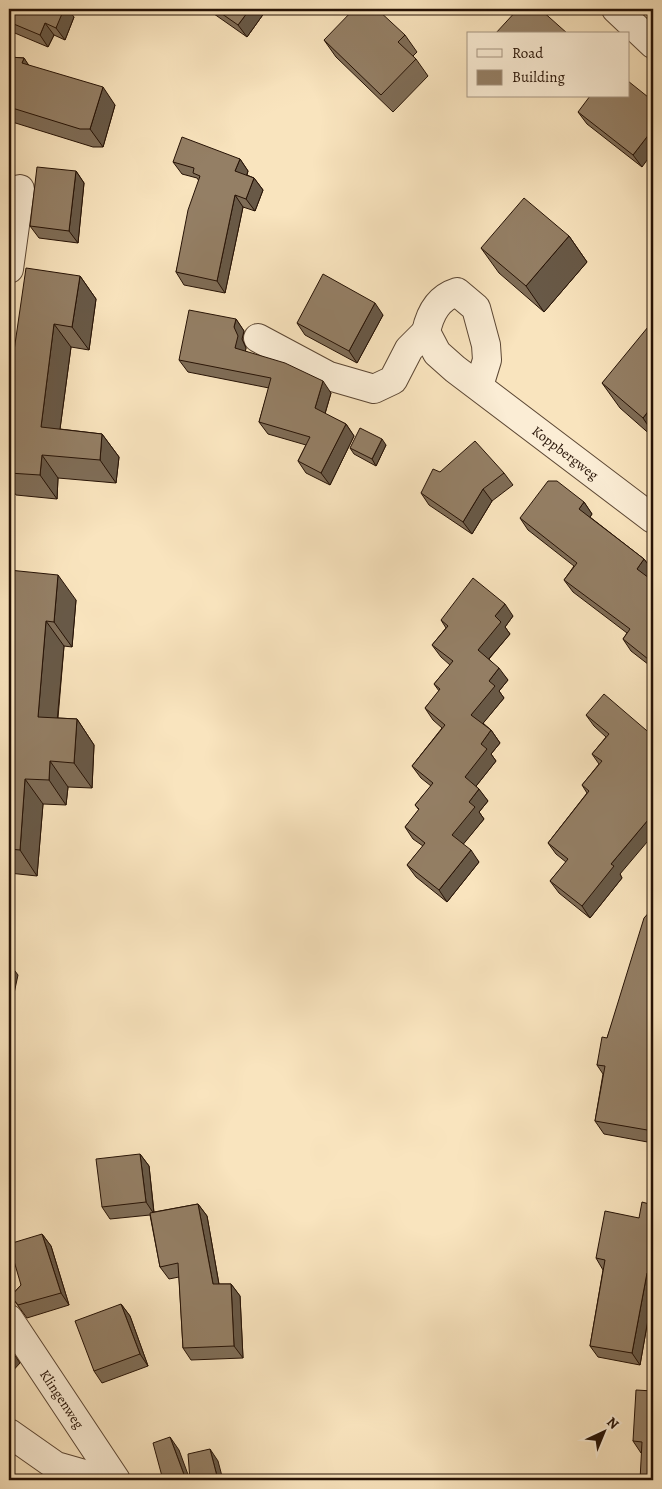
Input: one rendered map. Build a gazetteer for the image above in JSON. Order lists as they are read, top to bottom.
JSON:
{
  "streets": {
    "street": ["Koppbergweg", "Klingenweg"]
  },
  "legend": ["Road", "Building"],
  "north": "top right"
}
